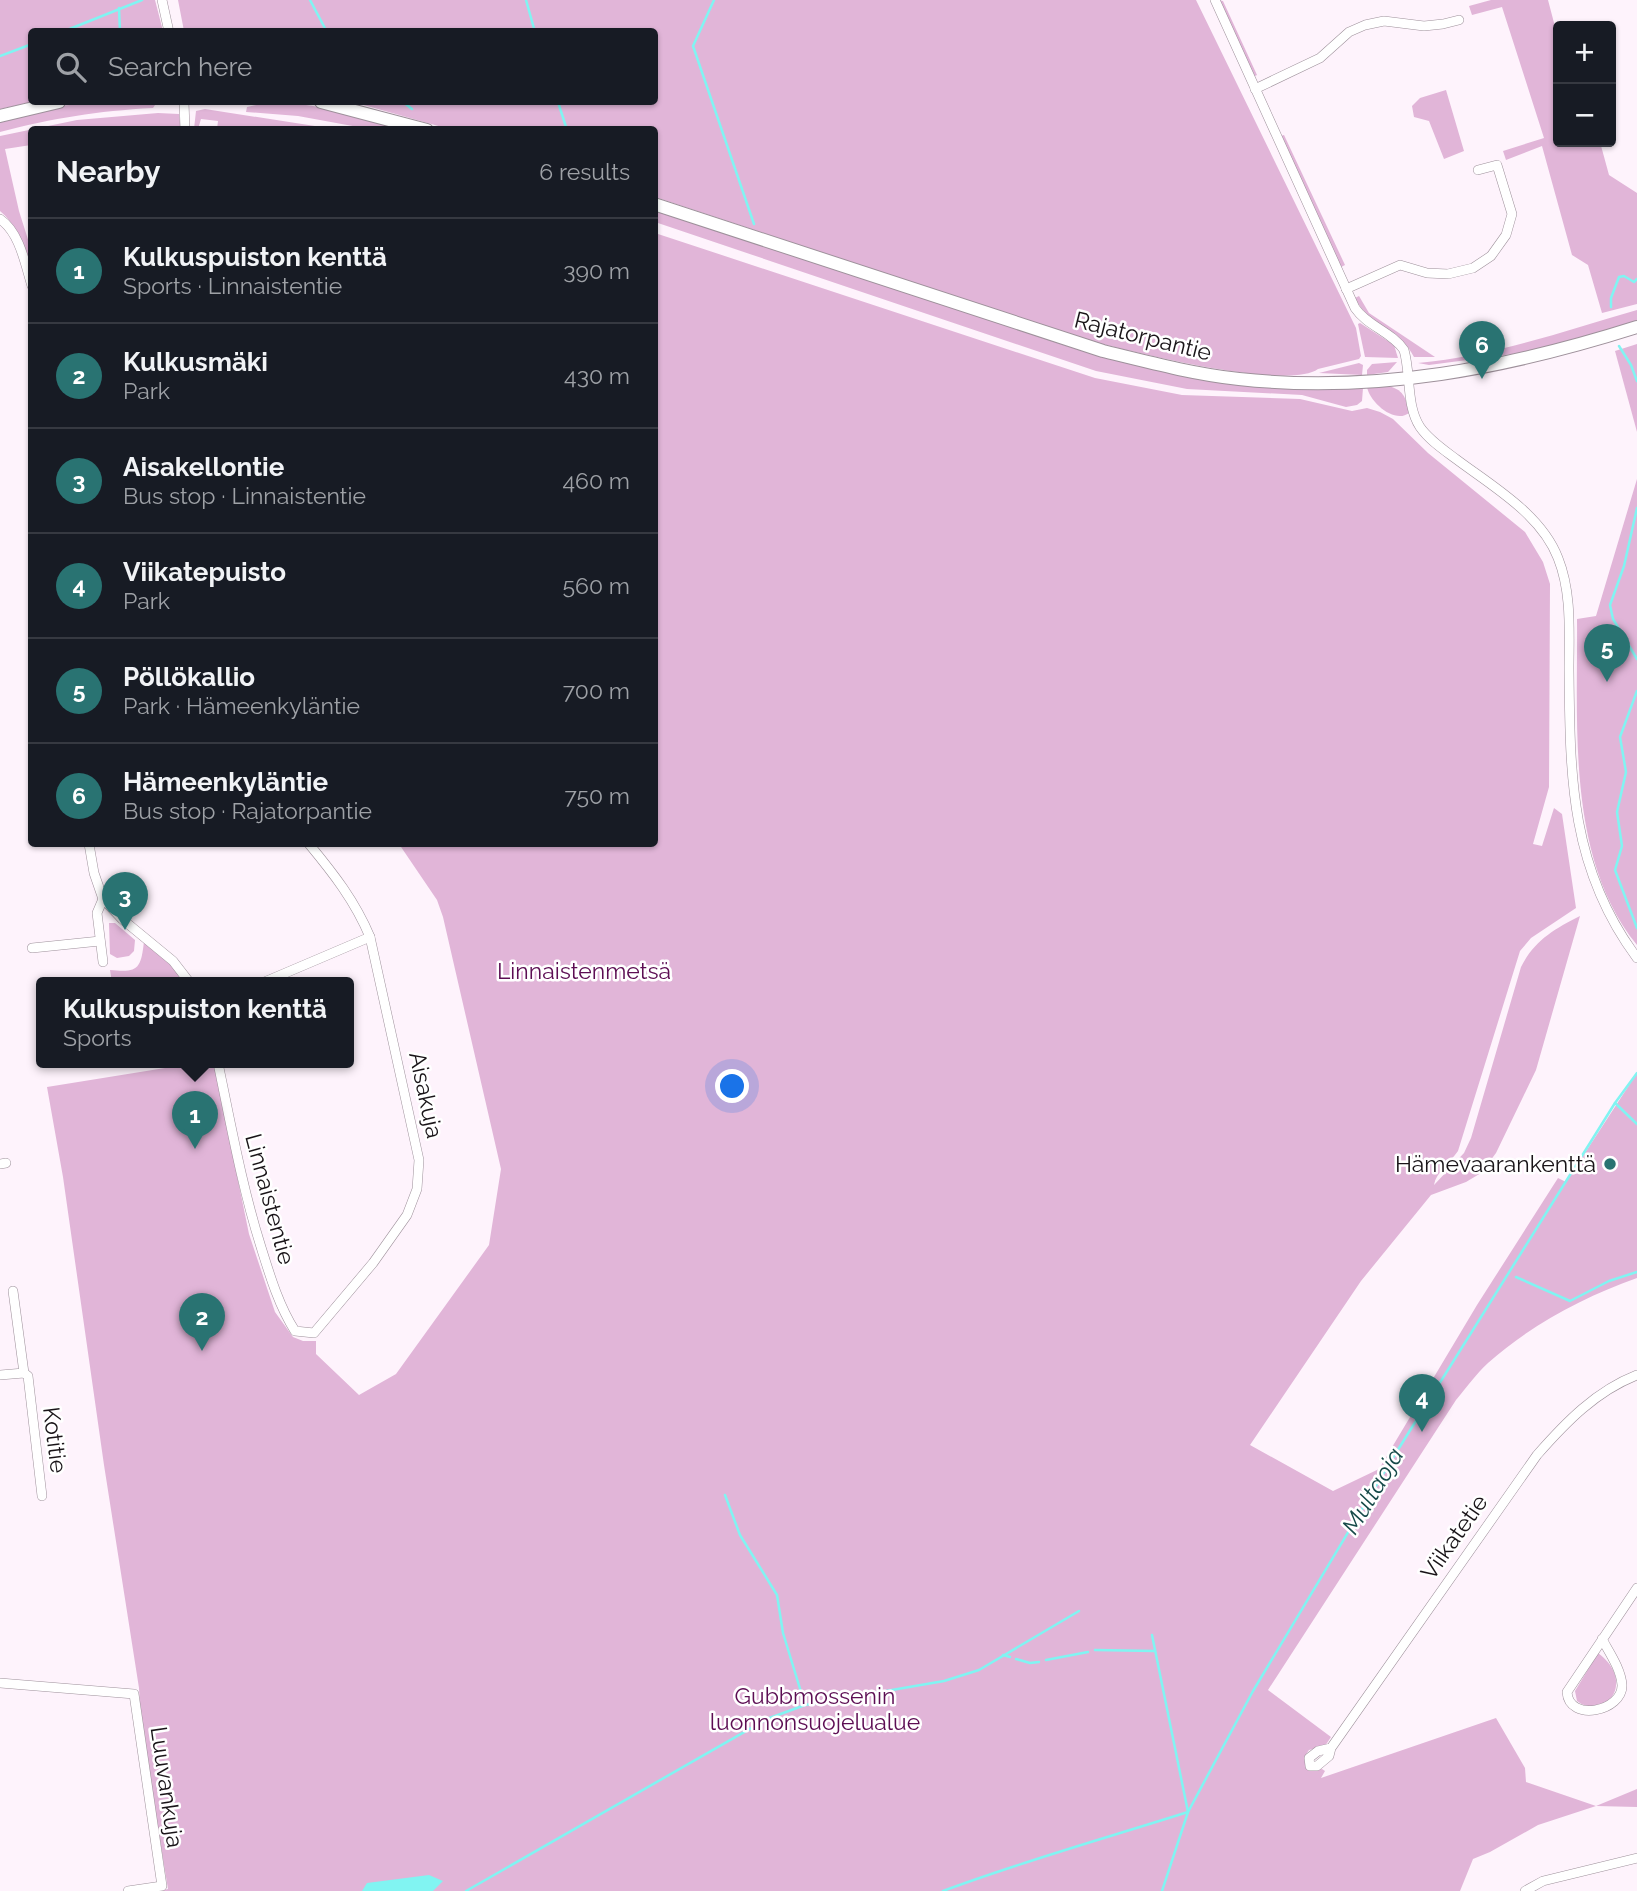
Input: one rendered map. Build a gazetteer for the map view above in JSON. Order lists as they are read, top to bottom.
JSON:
{
  "streets": {
    "main road": ["Rajatorpantie"],
    "street": [
      "Aisakuja",
      "Linnaistentie",
      "Kotitie",
      "Viikatetie",
      "Luuvankuja"
    ]
  },
  "crossings": [
    ["Aisakuja", "Linnaistentie"]
  ],
  "water": ["Multaoja"],
  "parks": ["Linnaistenmetsä", "Gubbmossenin luonnonsuojelualue"],
  "places": ["Hämevaarankenttä"],
  "page": {
    "map_buttons": ["+", "−"],
    "search": "Search here",
    "heading": ["Nearby", "6 results"],
    "list": [
      {
        "mark": "1",
        "name": "Kulkuspuiston kenttä",
        "note": "Sports · Linnaistentie",
        "value": "390 m"
      },
      {
        "mark": "2",
        "name": "Kulkusmäki",
        "note": "Park",
        "value": "430 m"
      },
      {
        "mark": "3",
        "name": "Aisakellontie",
        "note": "Bus stop · Linnaistentie",
        "value": "460 m"
      },
      {
        "mark": "4",
        "name": "Viikatepuisto",
        "note": "Park",
        "value": "560 m"
      },
      {
        "mark": "5",
        "name": "Pöllökallio",
        "note": "Park · Hämeenkyläntie",
        "value": "700 m"
      },
      {
        "mark": "6",
        "name": "Hämeenkyläntie",
        "note": "Bus stop · Rajatorpantie",
        "value": "750 m"
      }
    ],
    "pins": [
      "6",
      "5",
      "3",
      "1",
      "2",
      "4"
    ],
    "popup": ["Kulkuspuiston kenttä", "Sports"]
  }
}
